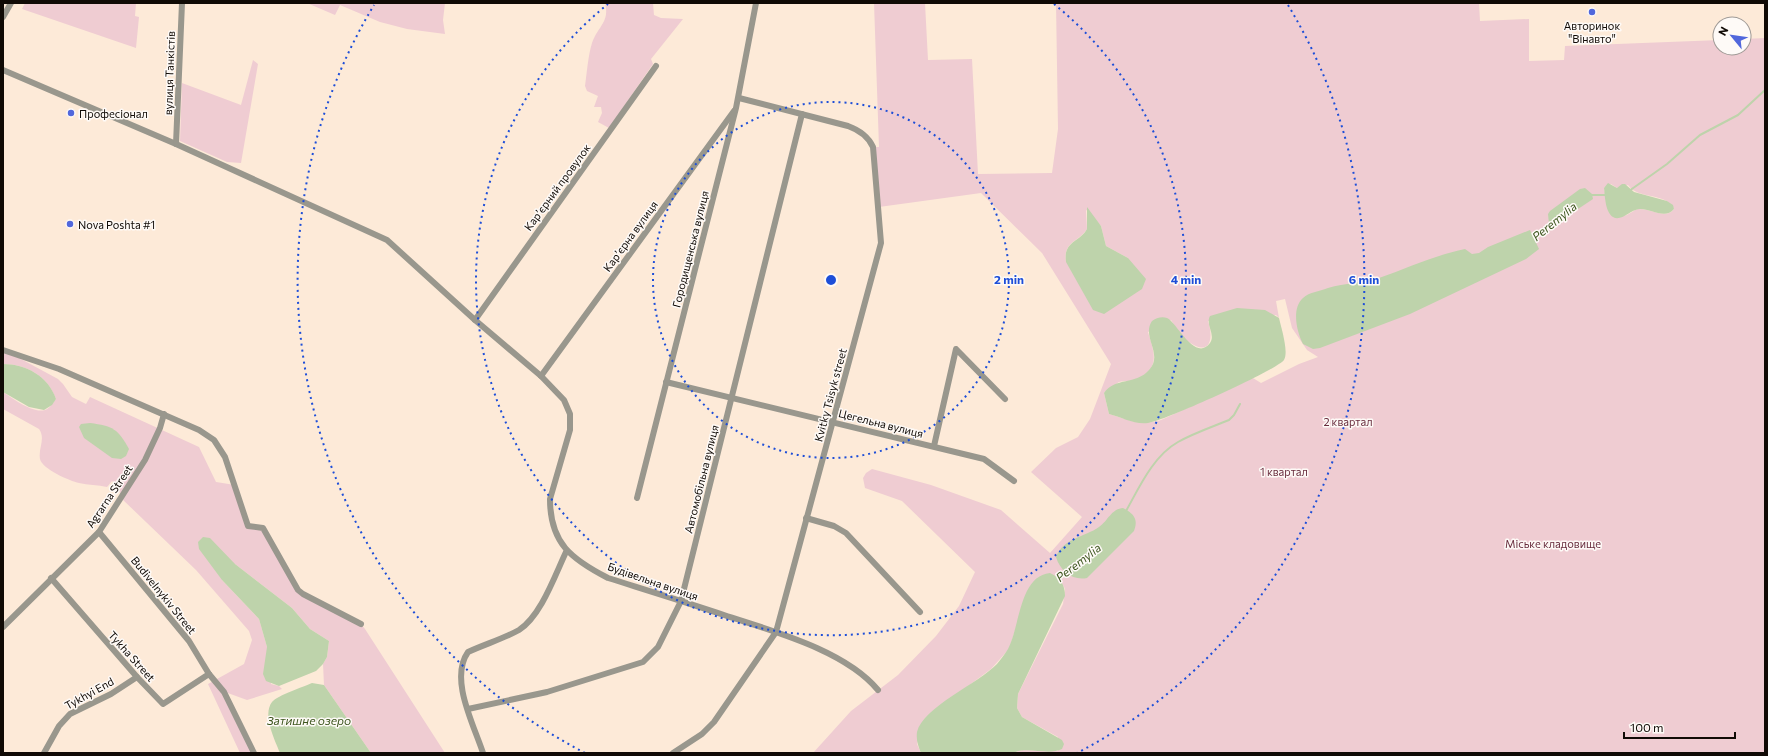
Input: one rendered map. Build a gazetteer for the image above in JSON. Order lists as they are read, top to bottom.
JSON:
{
  "streets": {
    "street": [
      "вулиця Танкістів",
      "Карʼєрний провулок",
      "Карʼєрна вулиця",
      "Городищенська вулиця",
      "Kvitky Tsisyk street",
      "Цегельна вулиця",
      "Автомобільна вулиця",
      "Agrarna Street",
      "Будівельна вулиця",
      "Budivelnykiv Street",
      "Tykha Street",
      "Tykhyi End"
    ]
  },
  "crossings": [
    ["вулиця Танкістів", "Будівельна вулиця"],
    ["Карʼєрний провулок", "Будівельна вулиця"],
    ["Карʼєрна вулиця", "Городищенська вулиця"],
    ["Карʼєрна вулиця", "Будівельна вулиця"],
    ["Городищенська вулиця", "Kvitky Tsisyk street"],
    ["Городищенська вулиця", "Цегельна вулиця"],
    ["Kvitky Tsisyk street", "Цегельна вулиця"],
    ["Kvitky Tsisyk street", "Автомобільна вулиця"],
    ["Kvitky Tsisyk street", "Будівельна вулиця"],
    ["Цегельна вулиця", "Автомобільна вулиця"],
    ["Автомобільна вулиця", "Будівельна вулиця"],
    ["Agrarna Street", "Budivelnykiv Street"],
    ["Agrarna Street", "Tykha Street"],
    ["Budivelnykiv Street", "Tykha Street"],
    ["Tykha Street", "Tykhyi End"]
  ],
  "water": ["Peremylia", "Затишне озеро"],
  "parks": ["2 квартал", "1 квартал", "Міське кладовище"],
  "places": ["Авторинок \"Вінавто\"", "Професіонал", "Nova Poshta #1"],
  "scale_bar": "100 m",
  "north": "top left",
  "rings": ["2 min", "4 min", "6 min"]
}
